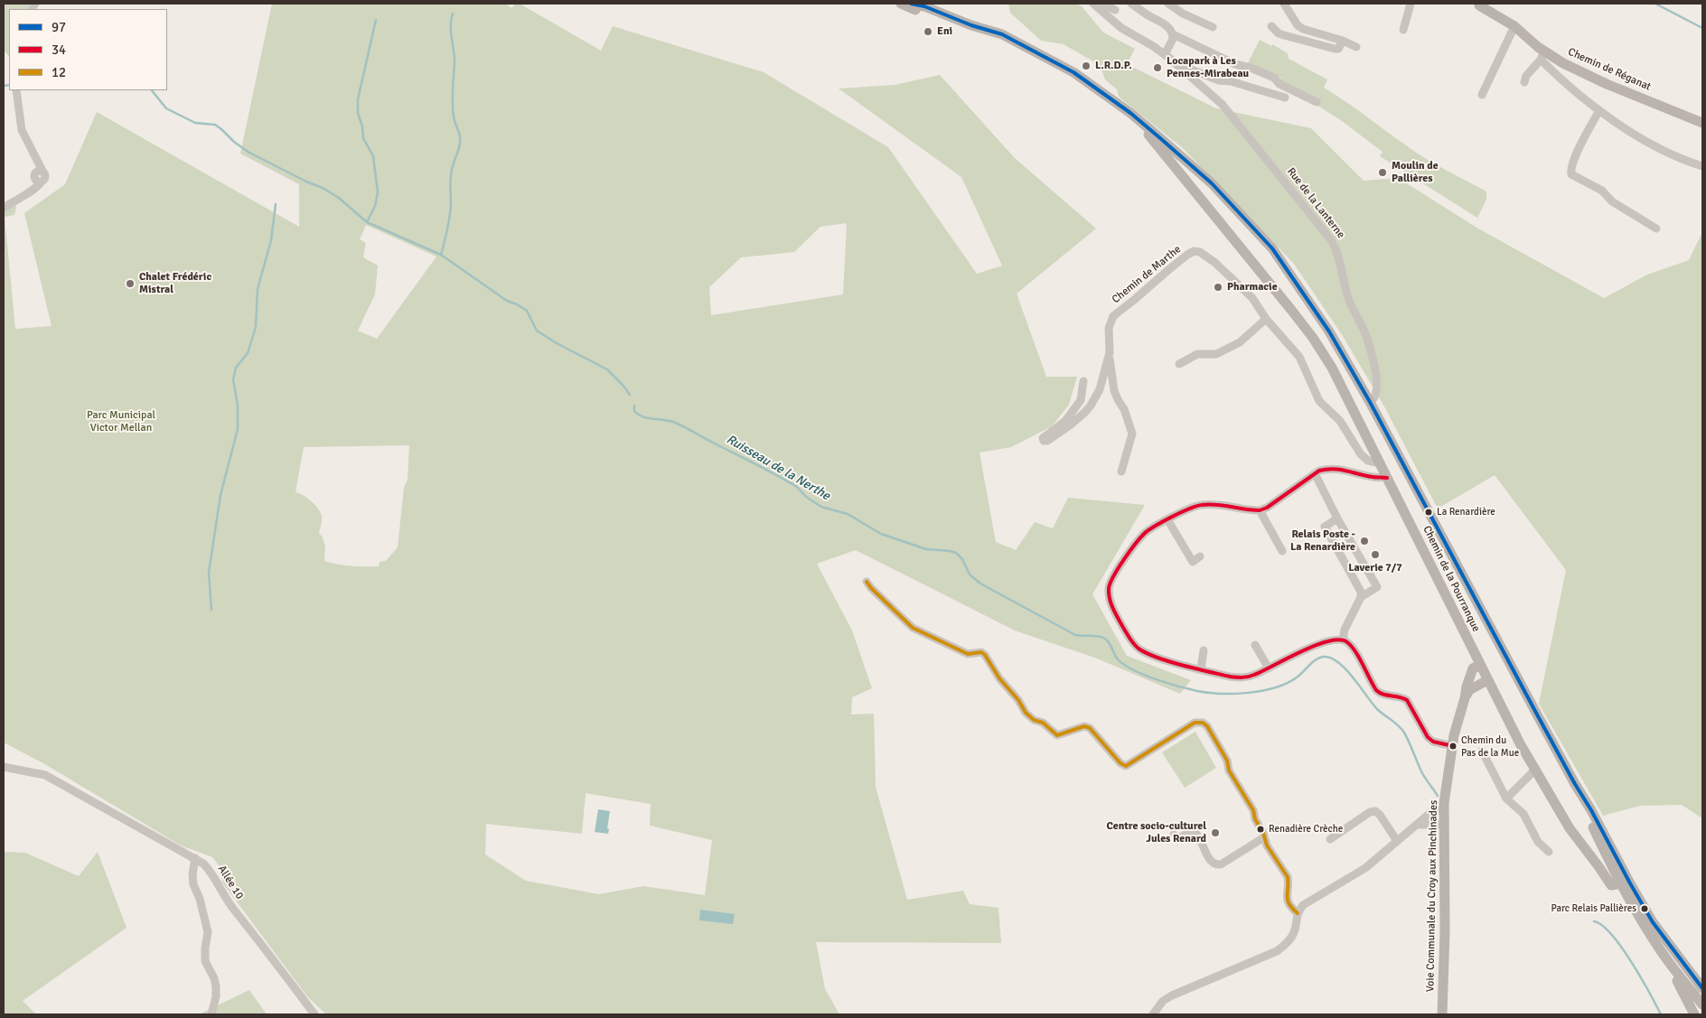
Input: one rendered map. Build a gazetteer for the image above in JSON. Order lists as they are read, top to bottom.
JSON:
{
  "streets": {
    "main road": ["Chemin de Réganat", "Chemin de la Pourranque", "Voie Communale du Croy aux Pinchinades"],
    "street": ["Rue de la Lanterne", "Chemin de Marthe", "Allée 10"]
  },
  "crossings": [
    ["Chemin de Marthe", "Chemin de la Pourranque"],
    ["Chemin de la Pourranque", "Voie Communale du Croy aux Pinchinades"]
  ],
  "water": ["Ruisseau de la Nerthe"],
  "parks": ["Parc Municipal Victor Mellan"],
  "places": [
    "Eni",
    "L.R.D.P.",
    "Locapark à Les Pennes-Mirabeau",
    "Moulin de Pallières",
    "Chalet Frédéric Mistral",
    "Pharmacie",
    "La Renardière",
    "Relais Poste - La Renardière",
    "Laverie 7/7",
    "Chemin du Pas de la Mue",
    "Renadière Crèche",
    "Centre socio-culturel Jules Renard",
    "Parc Relais Pallières"
  ],
  "lines": ["transit line 97", "transit line 34", "transit line 12"],
  "legend": ["97", "34", "12"]
}
